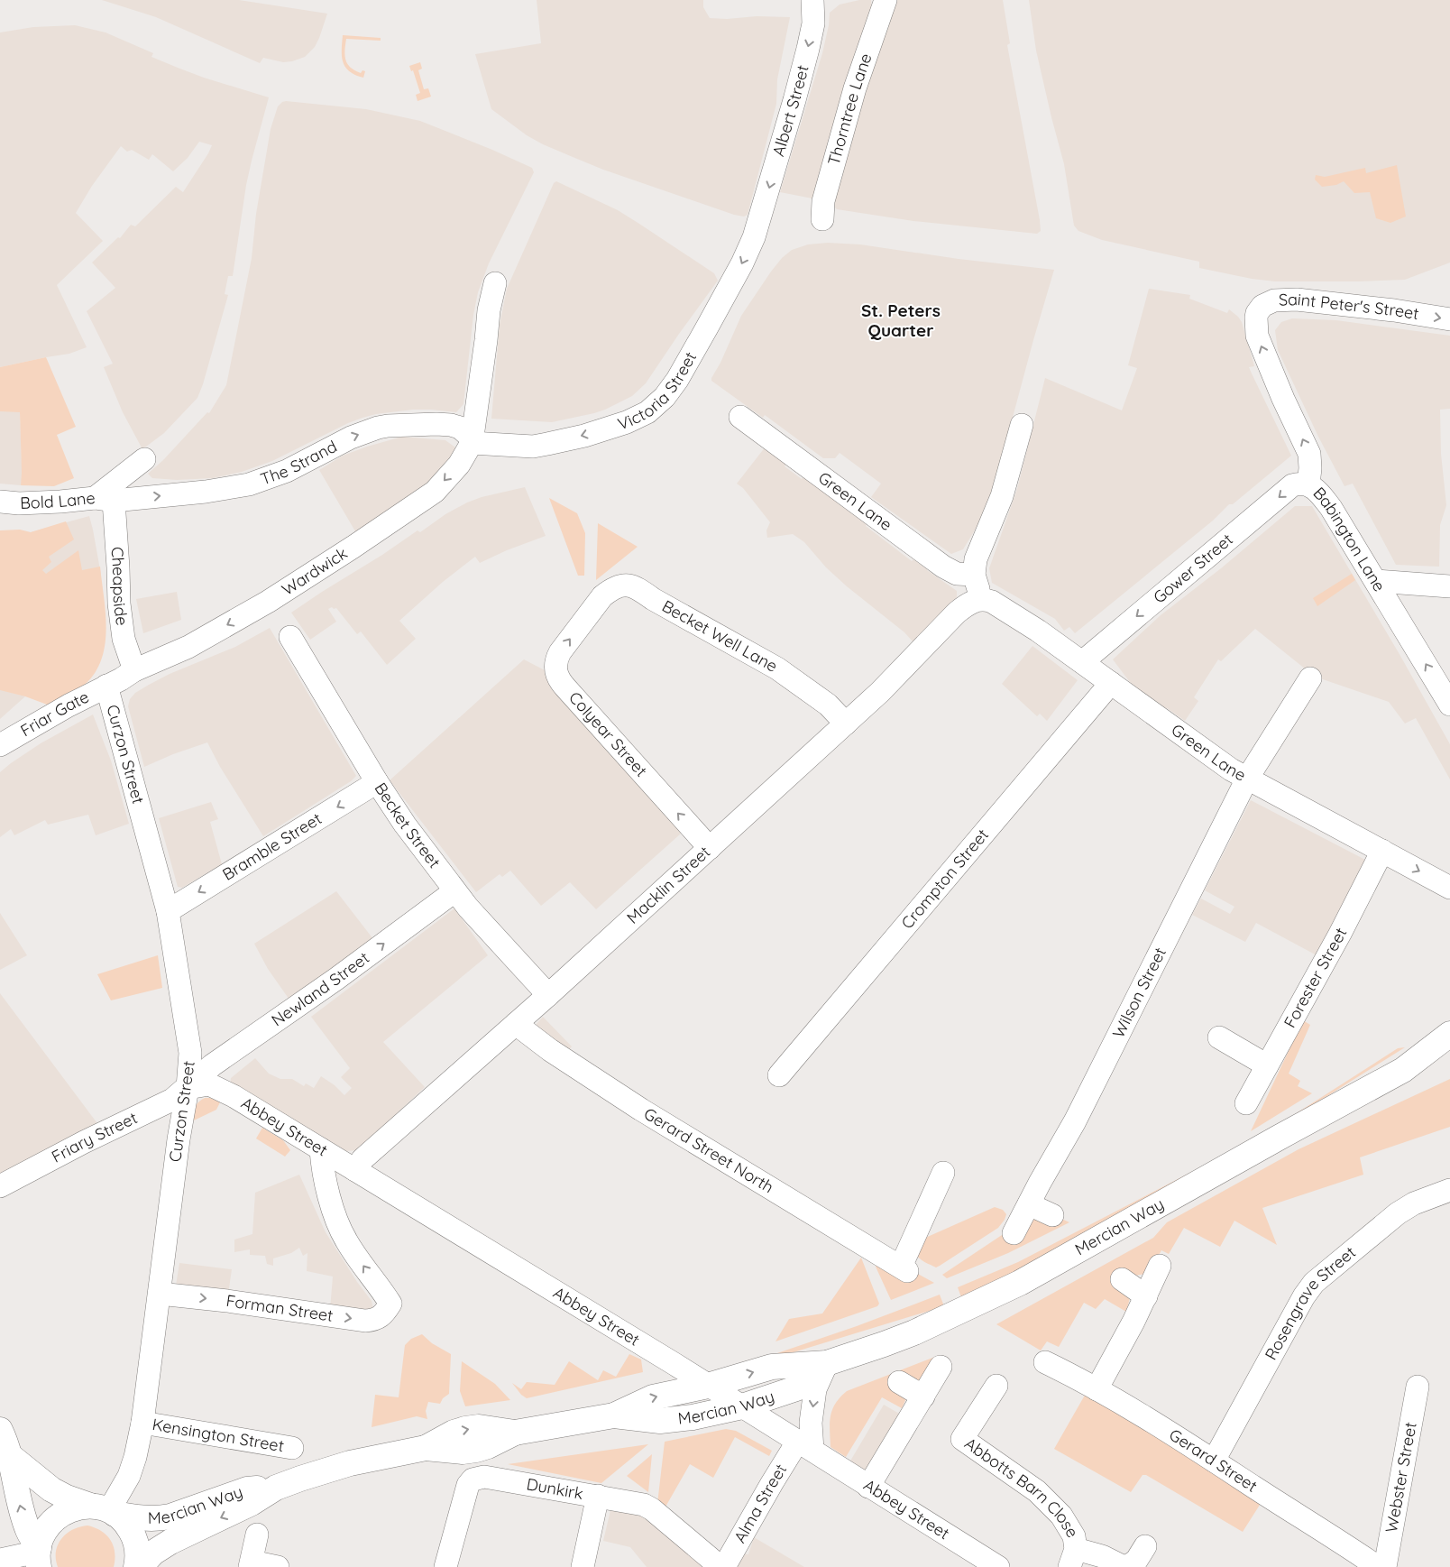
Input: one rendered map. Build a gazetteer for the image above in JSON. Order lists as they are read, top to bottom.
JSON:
{
  "streets": {
    "main road": ["Mercian Way"],
    "street": [
      "Thorntree Lane",
      "Albert Street",
      "Saint Peter's Street",
      "Victoria Street",
      "The Strand",
      "Bold Lane",
      "Green Lane",
      "Babington Lane",
      "Gower Street",
      "Wardwick",
      "Cheapside",
      "Becket Well Lane",
      "Friar Gate",
      "Colyear Street",
      "Curzon Street",
      "Becket Street",
      "Bramble Street",
      "Crompton Street",
      "Macklin Street",
      "Forester Street",
      "Newland Street",
      "Wilson Street",
      "Abbey Street",
      "Friary Street",
      "Gerard Street North",
      "Rosengrave Street",
      "Forman Street",
      "Kensington Street",
      "Gerard Street",
      "Webster Street",
      "Dunkirk",
      "Abbotts Barn Close",
      "Alma Street"
    ]
  },
  "crossings": [
    ["Albert Street", "Victoria Street"],
    ["Saint Peter's Street", "Babington Lane"],
    ["Victoria Street", "The Strand"],
    ["Victoria Street", "Wardwick"],
    ["The Strand", "Bold Lane"],
    ["The Strand", "Wardwick"],
    ["The Strand", "Cheapside"],
    ["Bold Lane", "Cheapside"],
    ["Green Lane", "Gower Street"],
    ["Green Lane", "Crompton Street"],
    ["Green Lane", "Macklin Street"],
    ["Green Lane", "Forester Street"],
    ["Green Lane", "Wilson Street"],
    ["Babington Lane", "Gower Street"],
    ["Wardwick", "Cheapside"],
    ["Wardwick", "Friar Gate"],
    ["Cheapside", "Friar Gate"],
    ["Becket Well Lane", "Colyear Street"],
    ["Becket Well Lane", "Macklin Street"],
    ["Friar Gate", "Curzon Street"],
    ["Colyear Street", "Macklin Street"],
    ["Curzon Street", "Bramble Street"],
    ["Curzon Street", "Newland Street"],
    ["Curzon Street", "Abbey Street"],
    ["Curzon Street", "Friary Street"],
    ["Curzon Street", "Mercian Way"],
    ["Curzon Street", "Forman Street"],
    ["Curzon Street", "Kensington Street"],
    ["Becket Street", "Bramble Street"],
    ["Becket Street", "Macklin Street"],
    ["Becket Street", "Newland Street"],
    ["Macklin Street", "Abbey Street"],
    ["Macklin Street", "Gerard Street North"],
    ["Newland Street", "Abbey Street"],
    ["Newland Street", "Friary Street"],
    ["Abbey Street", "Friary Street"],
    ["Abbey Street", "Mercian Way"],
    ["Abbey Street", "Forman Street"],
    ["Abbey Street", "Alma Street"],
    ["Rosengrave Street", "Gerard Street"],
    ["Dunkirk", "Alma Street"]
  ],
  "one_way": [
    "Albert Street",
    "Saint Peter's Street",
    "Victoria Street",
    "The Strand",
    "Babington Lane",
    "Gower Street",
    "Wardwick",
    "Colyear Street",
    "Bramble Street",
    "Newland Street"
  ],
  "districts": ["St. Peters Quarter"]
}
